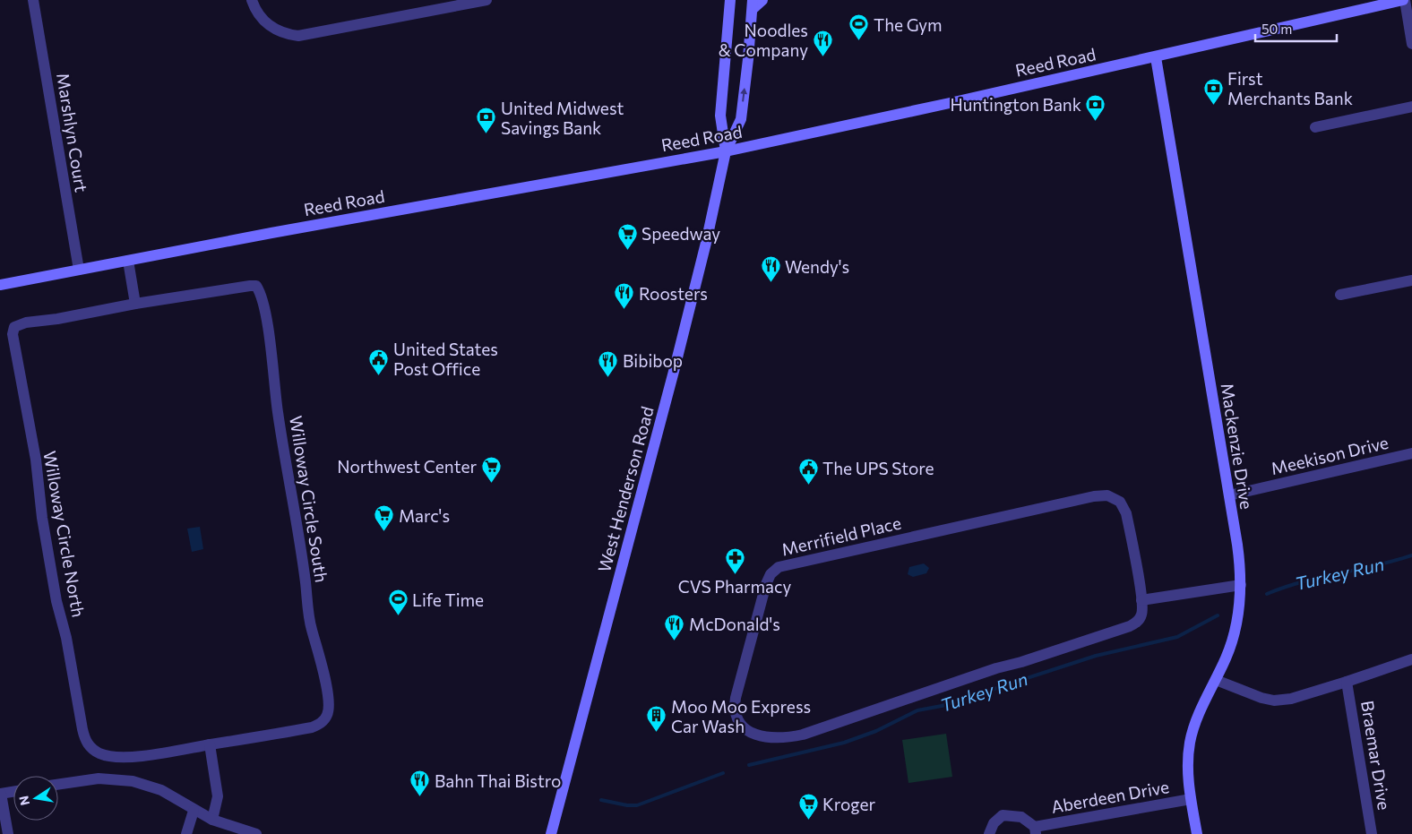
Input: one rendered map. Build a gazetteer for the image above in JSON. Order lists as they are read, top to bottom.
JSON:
{
  "streets": {
    "main road": ["Reed Road", "Mackenzie Drive", "West Henderson Road"],
    "street": [
      "Marshlyn Court",
      "Meekison Drive",
      "Willoway Circle South",
      "Willoway Circle North",
      "Merrifield Place",
      "Braemar Drive",
      "Aberdeen Drive"
    ]
  },
  "crossings": [
    ["Reed Road", "Marshlyn Court"],
    ["Reed Road", "Mackenzie Drive"],
    ["Reed Road", "West Henderson Road"],
    ["Mackenzie Drive", "Meekison Drive"],
    ["Mackenzie Drive", "Aberdeen Drive"],
    ["Willoway Circle South", "Willoway Circle North"]
  ],
  "water": ["Turkey Run"],
  "places": {
    "sports": ["The Gym", "Life Time"],
    "restaurant": [
      "Noodles & Company",
      "Wendy's",
      "Roosters",
      "Bibibop",
      "McDonald's",
      "Bahn Thai Bistro"
    ],
    "bank": ["First Merchants Bank", "Huntington Bank", "United Midwest Savings Bank"],
    "supermarket": [
      "Speedway",
      "Northwest Center",
      "Marc's",
      "Kroger"
    ],
    "public building": ["United States Post Office", "The UPS Store"],
    "pharmacy": ["CVS Pharmacy"],
    "building": ["Moo Moo Express Car Wash"]
  },
  "scale_bar": "50 m",
  "north": "left"
}
